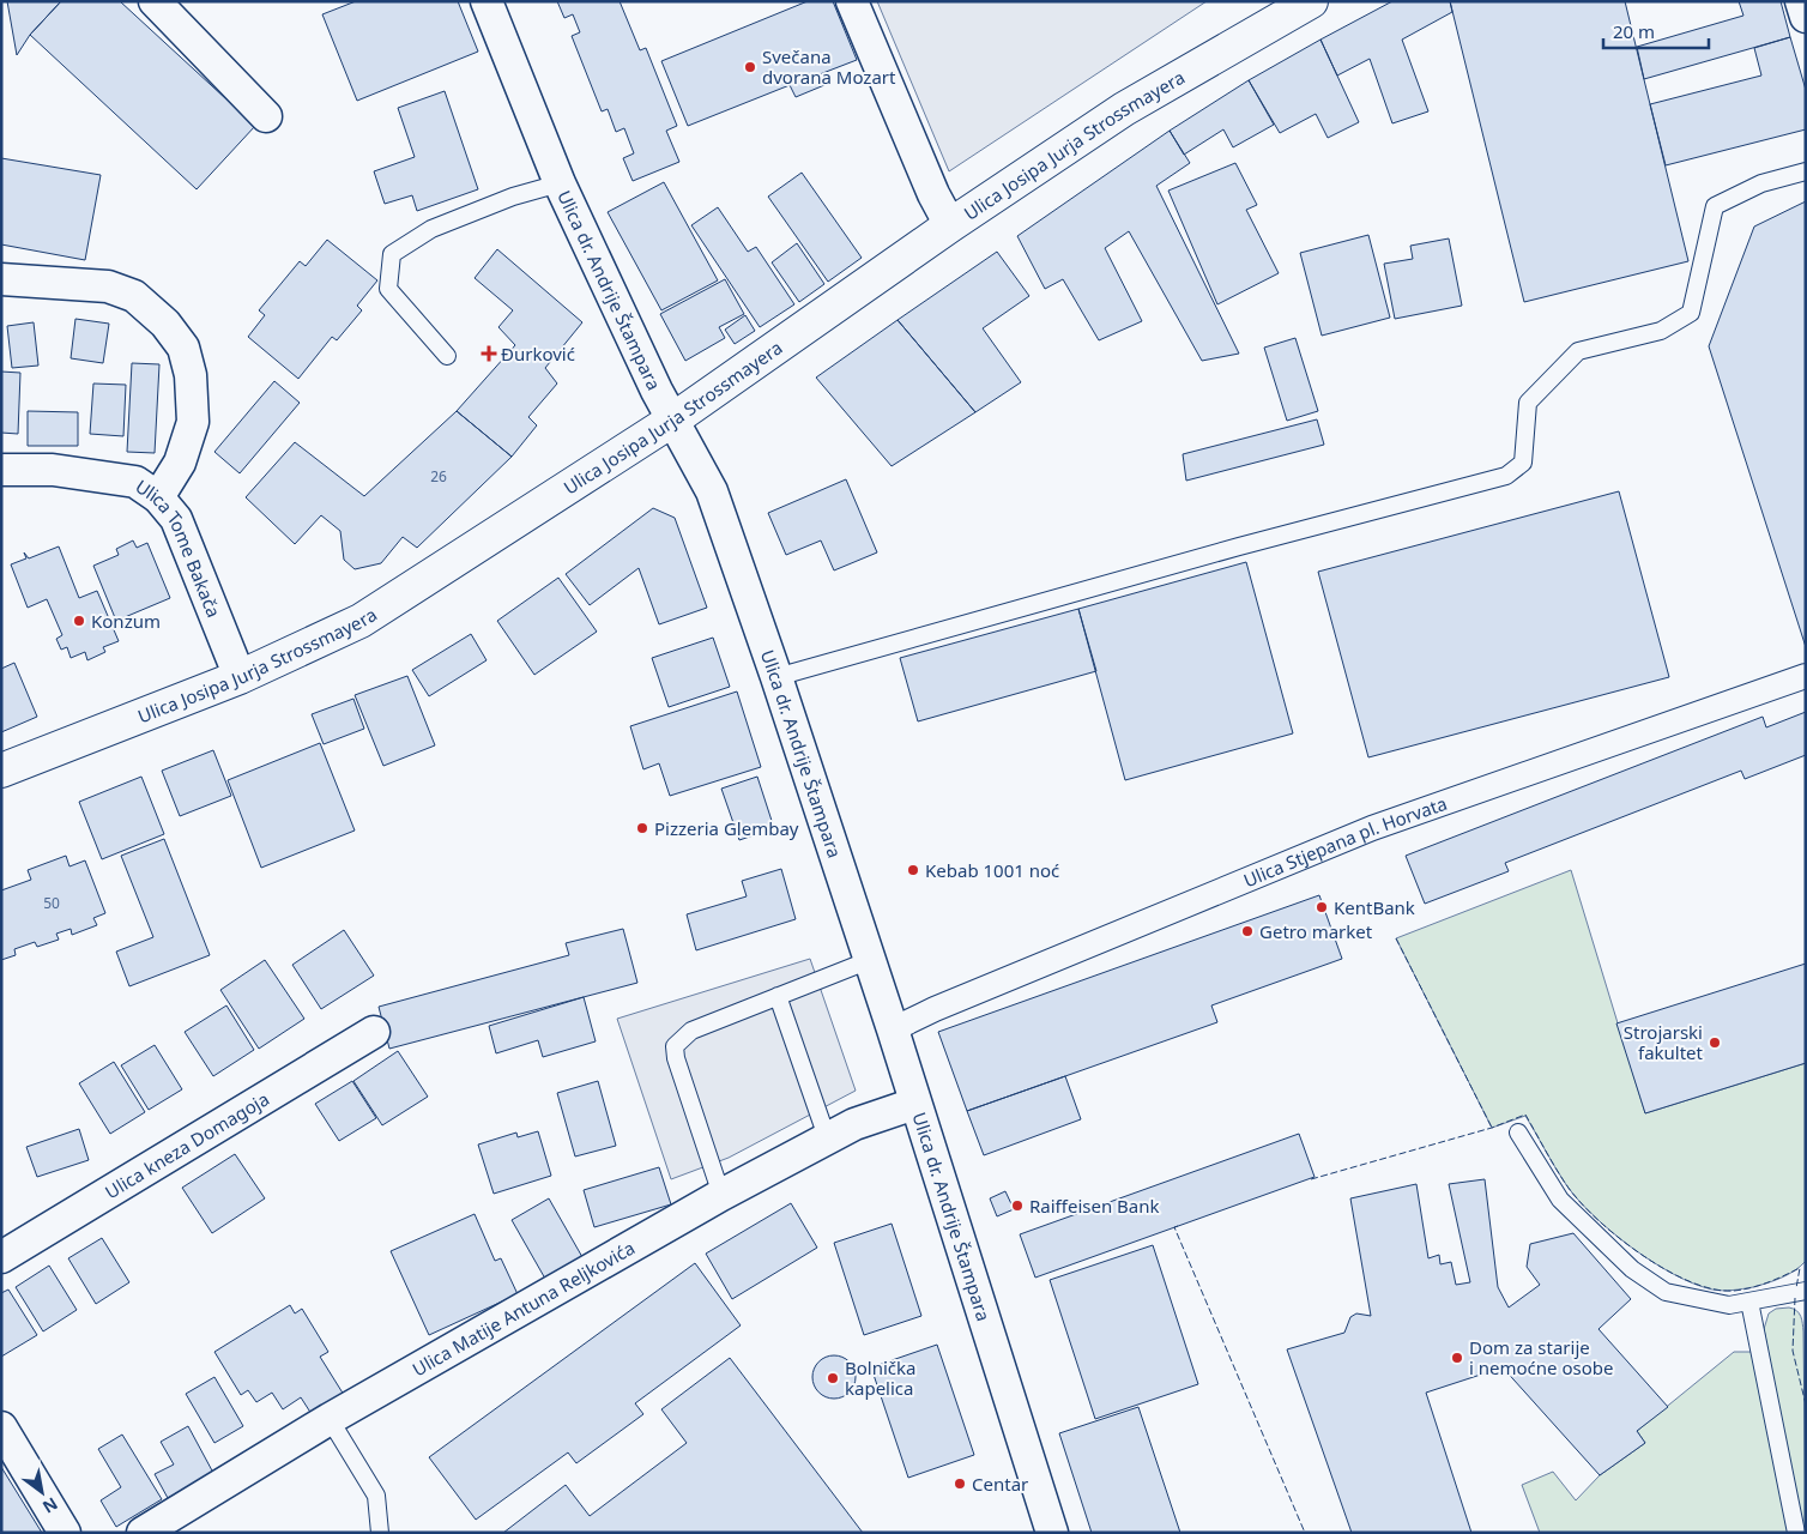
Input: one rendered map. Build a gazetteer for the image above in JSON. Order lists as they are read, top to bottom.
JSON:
{
  "streets": {
    "main road": ["Ulica Josipa Jurja Strossmayera"],
    "street": [
      "Ulica dr. Andrije Štampara",
      "Ulica Tome Bakača",
      "Ulica Stjepana pl. Horvata",
      "Ulica kneza Domagoja",
      "Ulica Matije Antuna Reljkovića"
    ]
  },
  "crossings": [
    ["Ulica Josipa Jurja Strossmayera", "Ulica dr. Andrije Štampara"],
    ["Ulica Josipa Jurja Strossmayera", "Ulica Tome Bakača"],
    ["Ulica dr. Andrije Štampara", "Ulica Stjepana pl. Horvata"],
    ["Ulica dr. Andrije Štampara", "Ulica Matije Antuna Reljkovića"]
  ],
  "places": {
    "other": [
      "Svečana dvorana Mozart",
      "Konzum",
      "Pizzeria Glembay",
      "Kebab 1001 noć",
      "KentBank",
      "Getro market",
      "Strojarski fakultet",
      "Raiffeisen Bank",
      "Dom za starije i nemoćne osobe",
      "Bolnička kapelica",
      "Centar"
    ],
    "health": ["Đurković"]
  },
  "house_numbers": ["26", "50"],
  "scale_bar": "20 m",
  "north": "bottom right"
}
